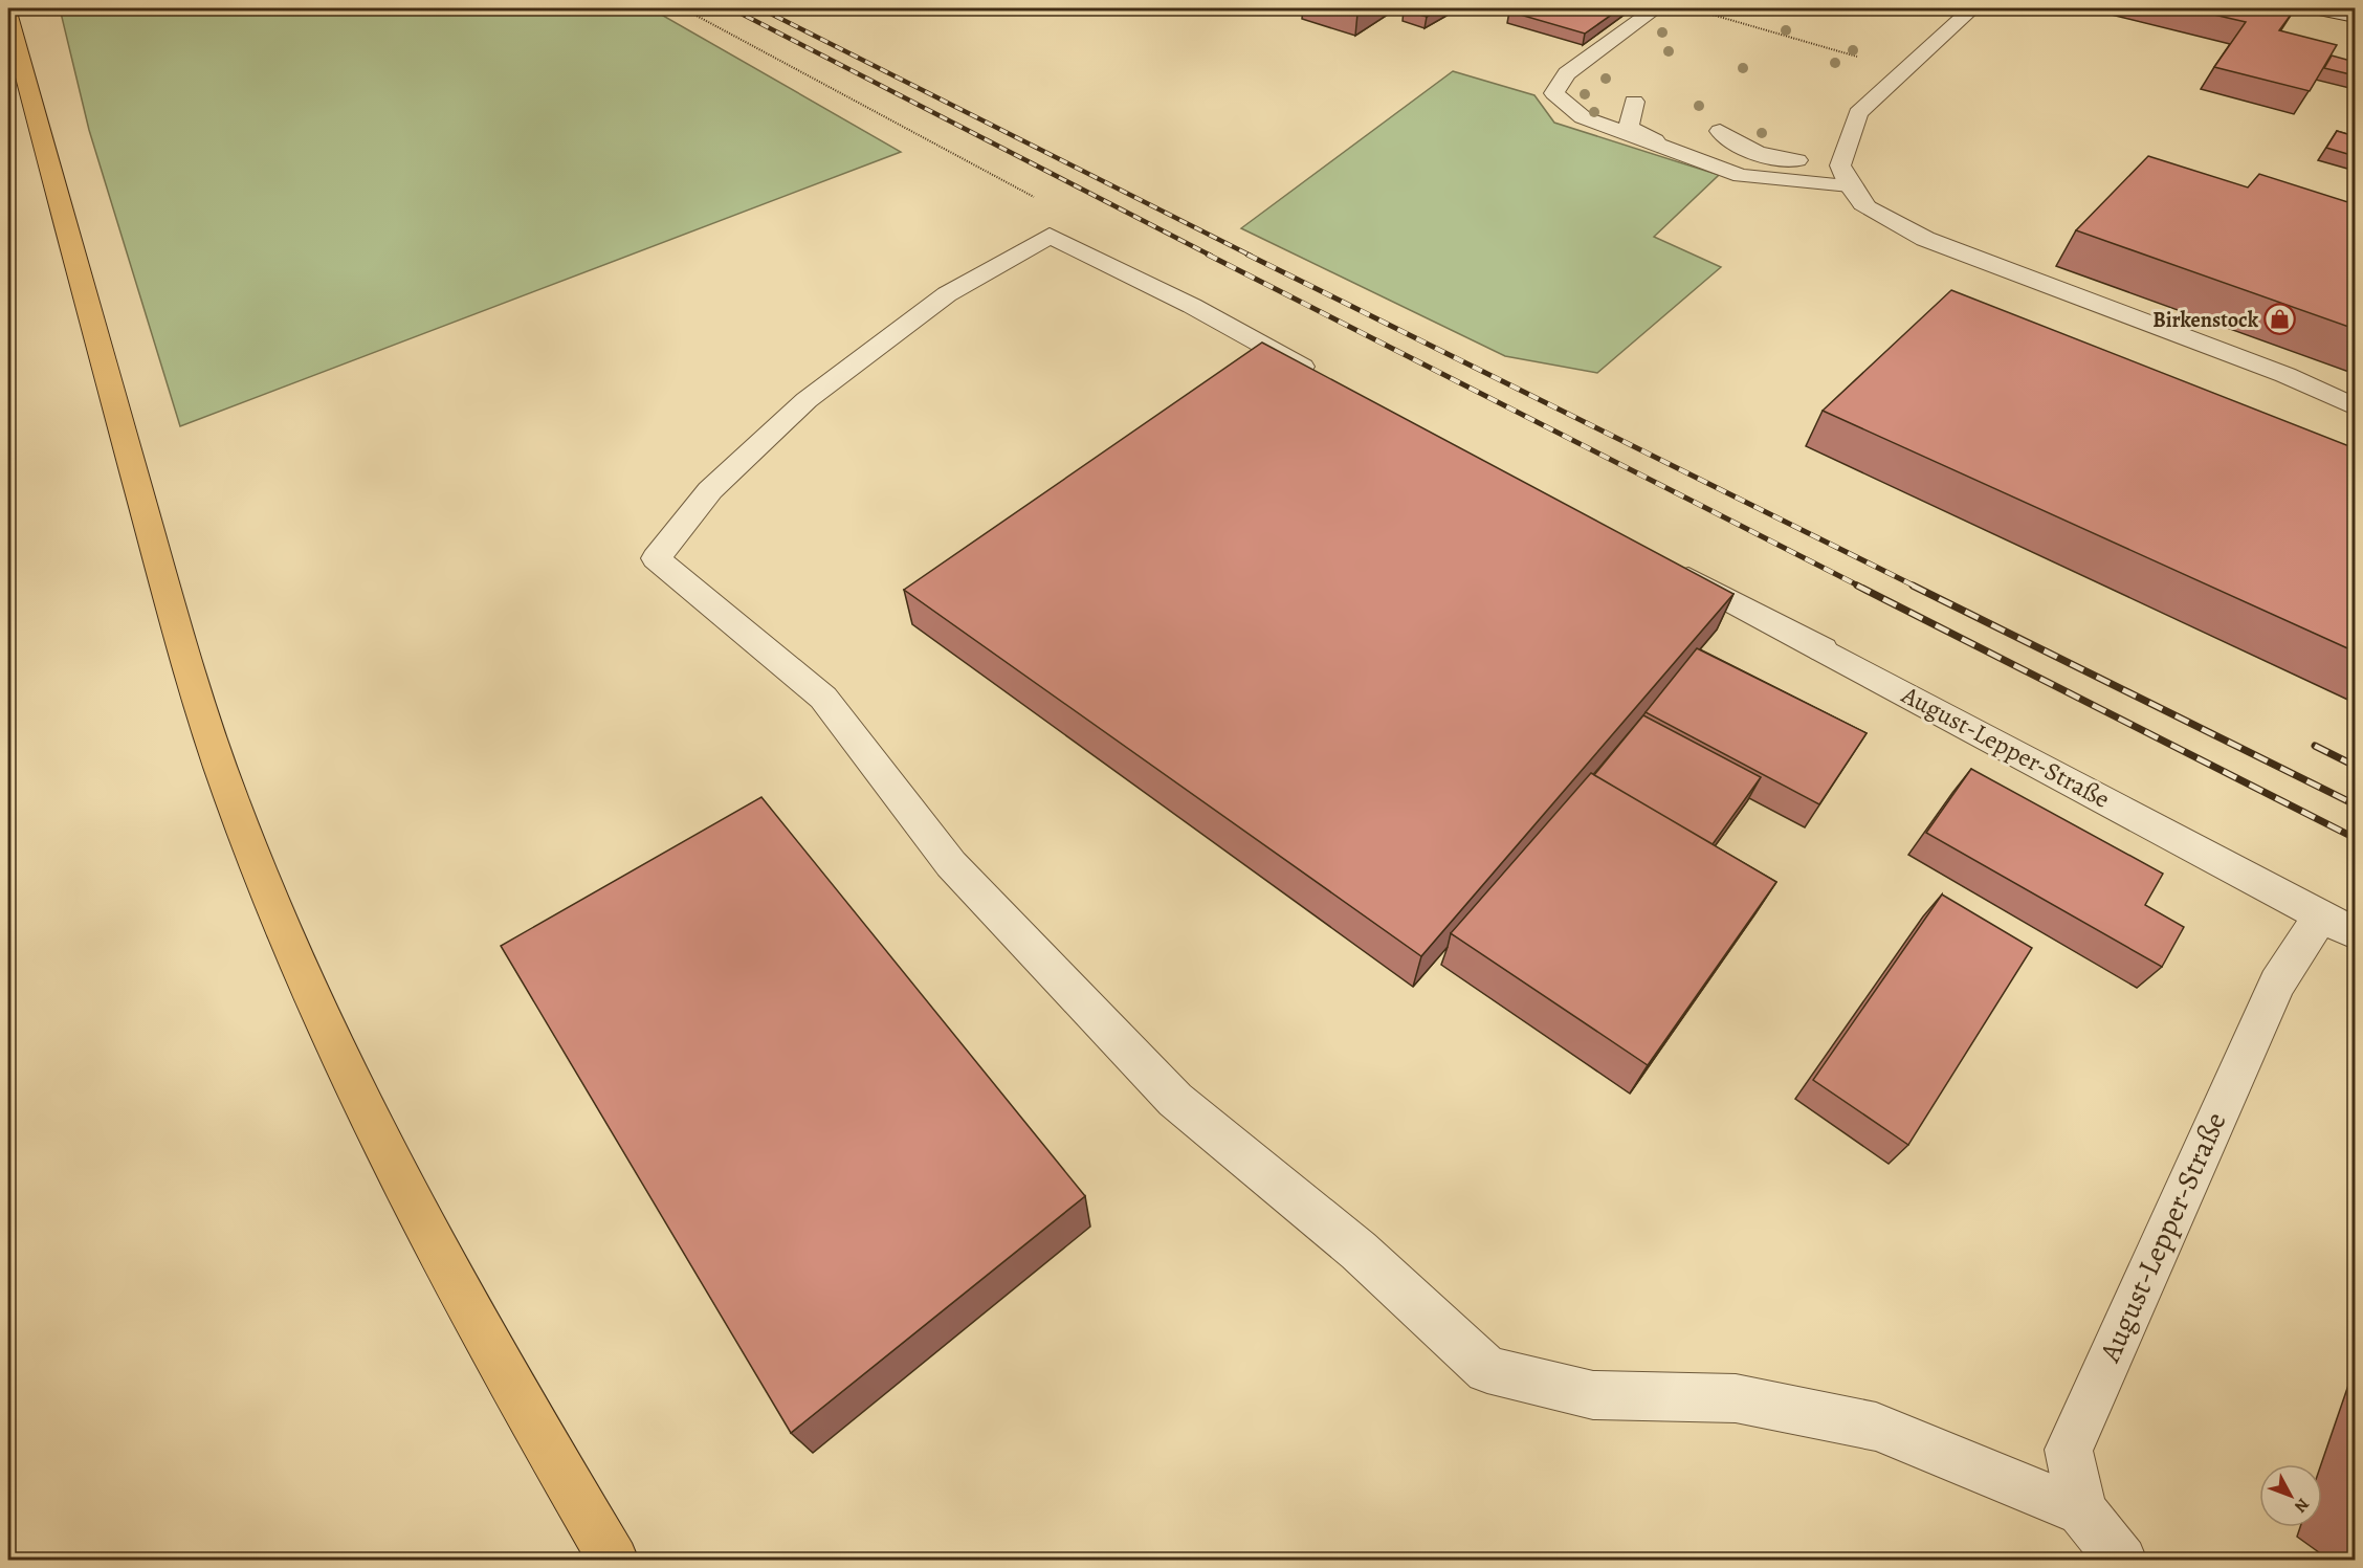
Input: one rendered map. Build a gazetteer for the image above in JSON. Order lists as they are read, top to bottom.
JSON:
{
  "streets": {
    "street": ["August-Lepper-Straße"]
  },
  "places": {
    "shop": ["Birkenstock"]
  },
  "north": "bottom right"
}
